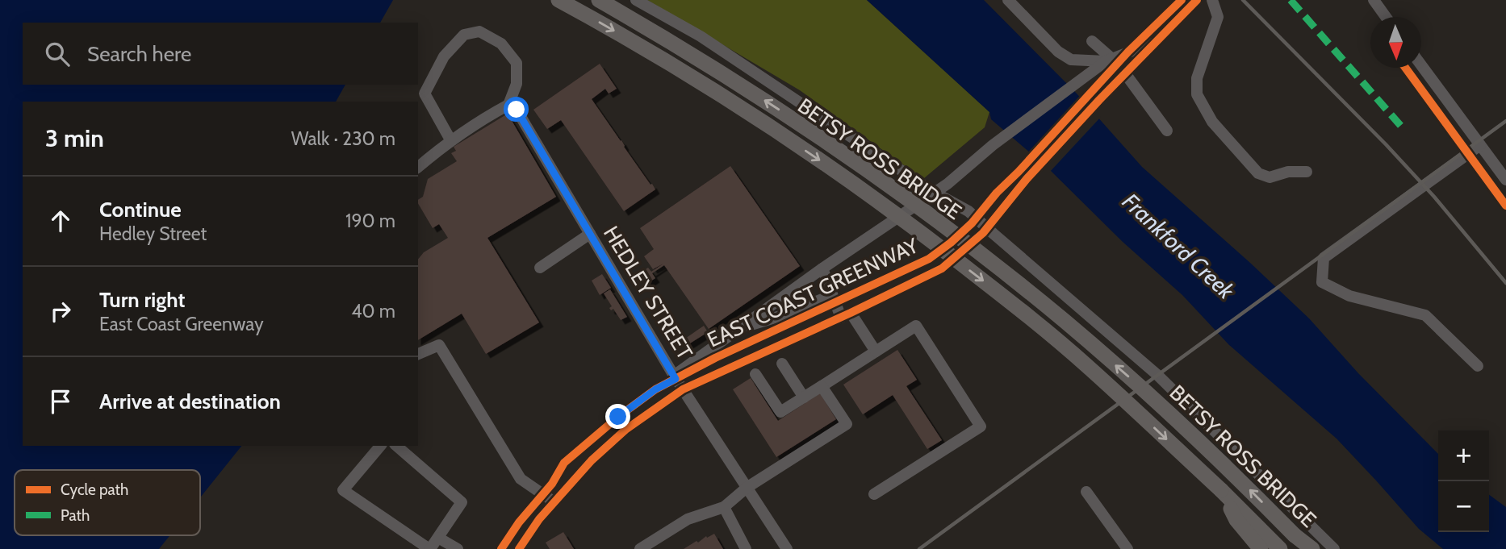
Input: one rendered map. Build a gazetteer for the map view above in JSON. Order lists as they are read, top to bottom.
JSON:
{
  "streets": {
    "highway": ["BETSY ROSS BRIDGE"],
    "street": ["HEDLEY STREET"],
    "cycle path": ["EAST COAST GREENWAY"]
  },
  "water": ["Frankford Creek"],
  "legend": ["Cycle path", "Path"],
  "north": "bottom",
  "page": {
    "search": "Search here",
    "heading": ["3 min", "Walk · 230 m"],
    "list": [
      ["Continue", "Hedley Street", "190 m"],
      ["Turn right", "East Coast Greenway", "40 m"],
      "Arrive at destination"
    ],
    "map_buttons": ["+", "−"]
  }
}
